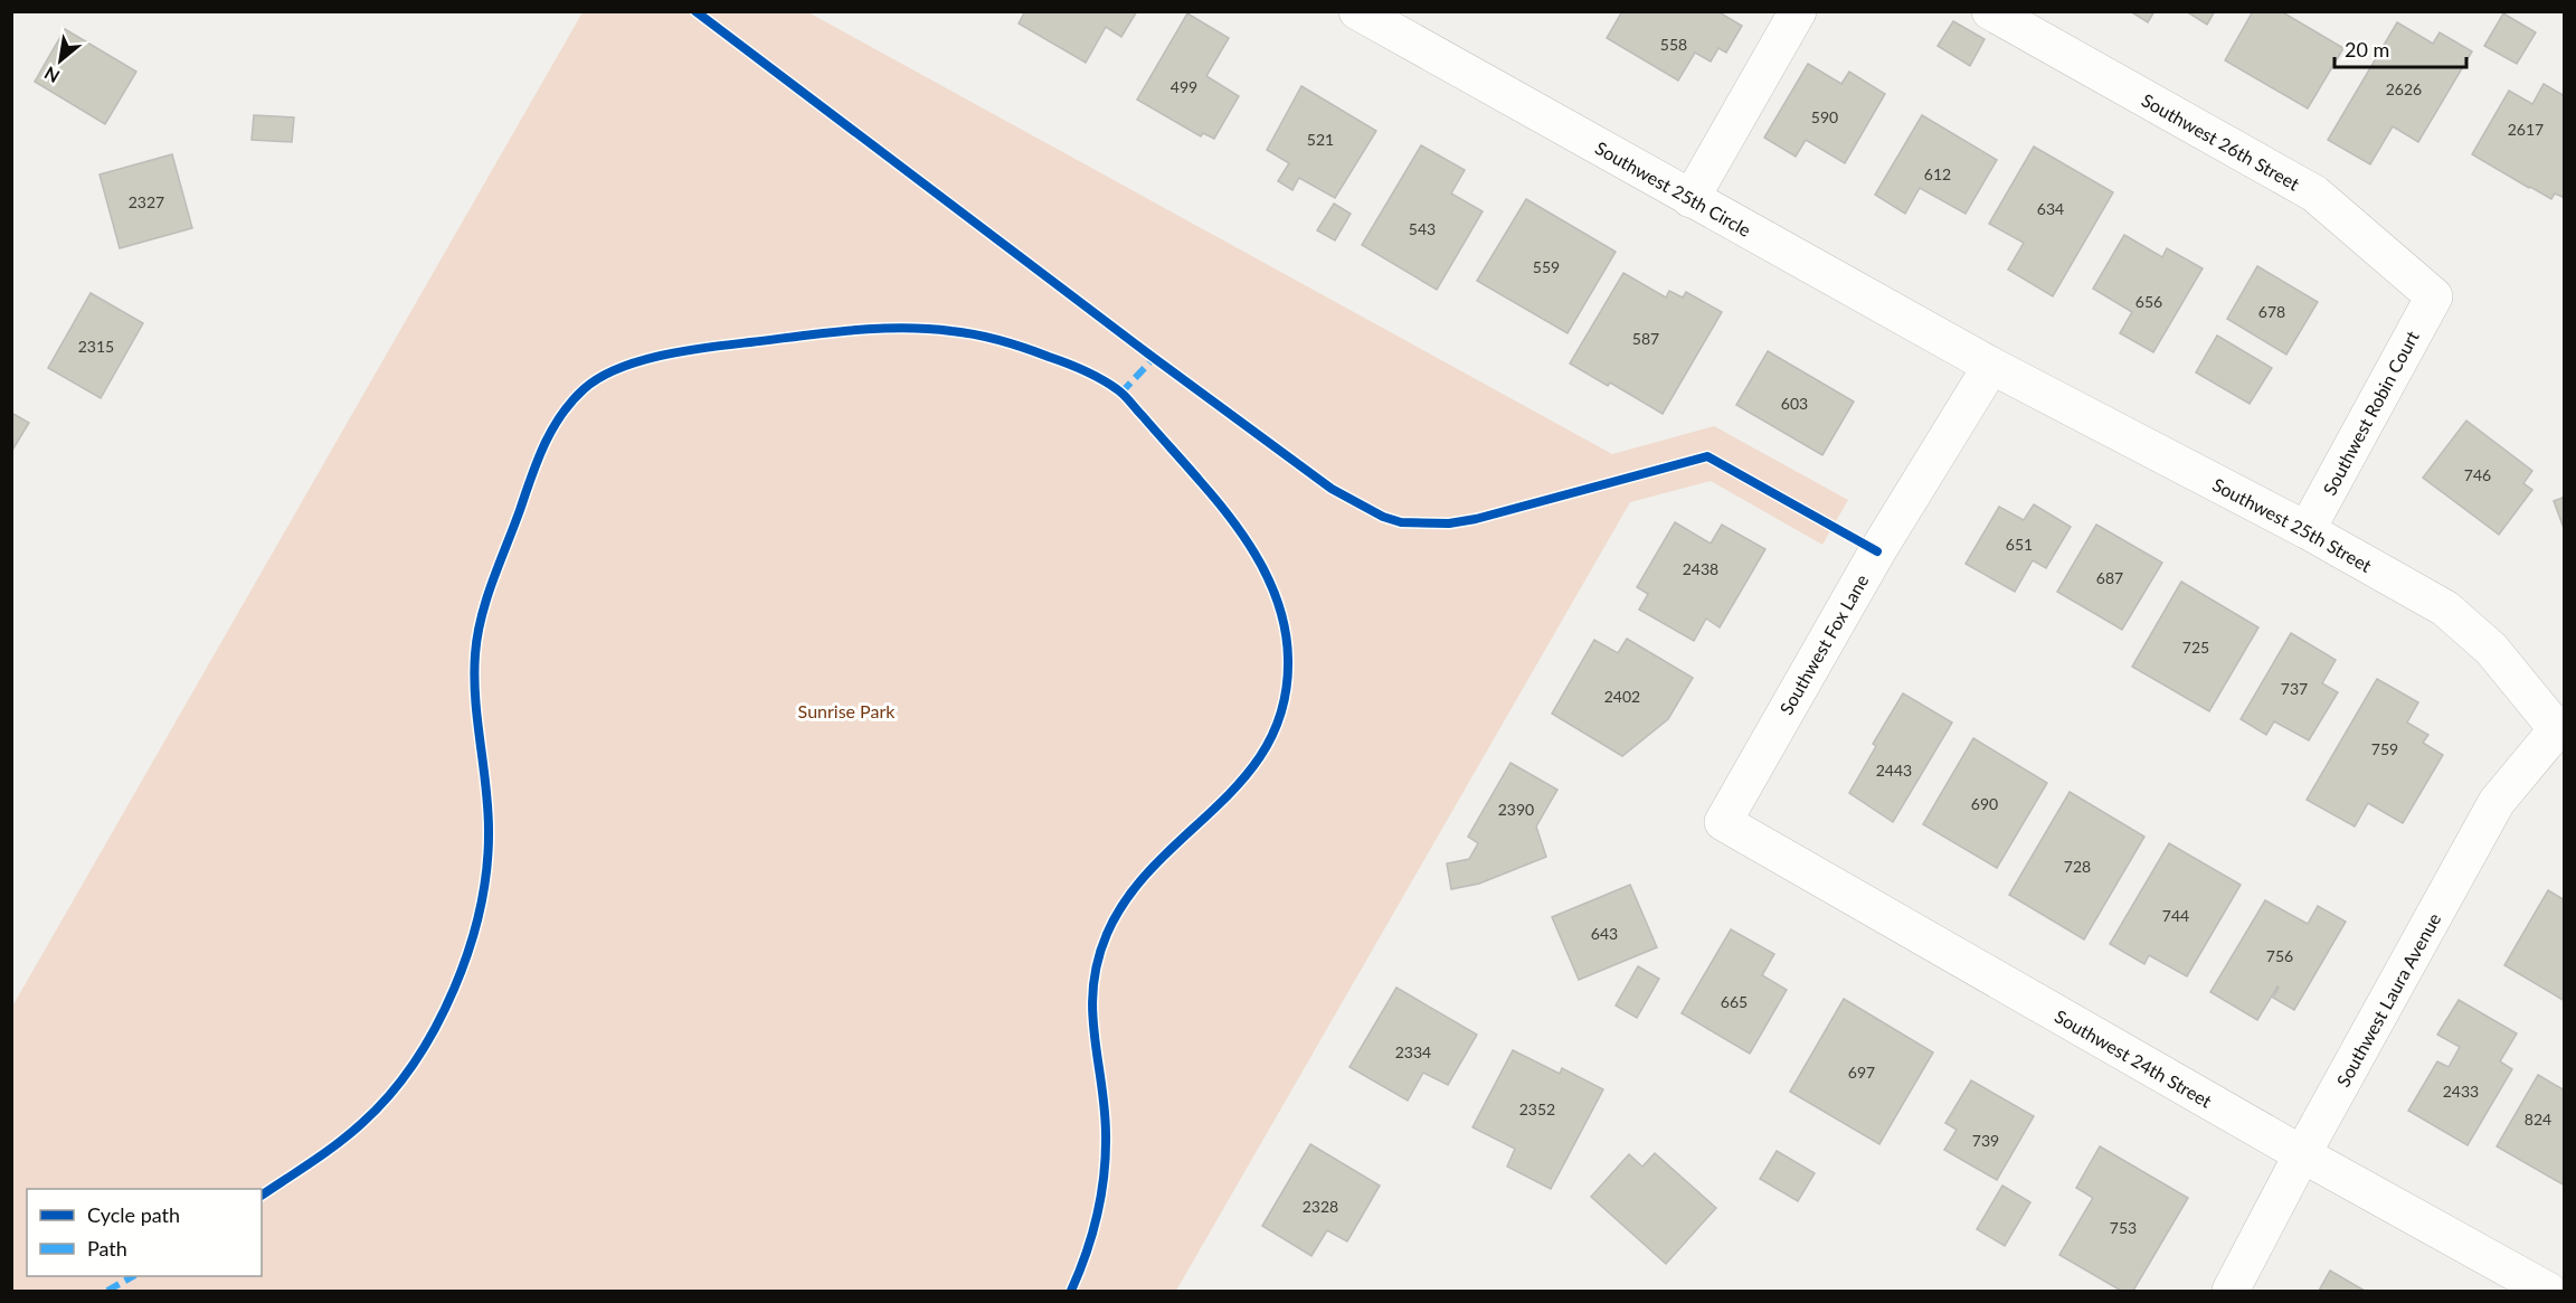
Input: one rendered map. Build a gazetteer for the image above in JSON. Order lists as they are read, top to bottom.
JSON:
{
  "streets": {
    "street": [
      "Southwest 26th Street",
      "Southwest 25th Circle",
      "Southwest Robin Court",
      "Southwest 25th Street",
      "Southwest Fox Lane",
      "Southwest Laura Avenue",
      "Southwest 24th Street"
    ]
  },
  "crossings": [
    ["Southwest 26th Street", "Southwest Robin Court"],
    ["Southwest 25th Circle", "Southwest 25th Street"],
    ["Southwest 25th Circle", "Southwest Fox Lane"],
    ["Southwest Robin Court", "Southwest 25th Street"],
    ["Southwest 25th Street", "Southwest Fox Lane"],
    ["Southwest 25th Street", "Southwest Laura Avenue"],
    ["Southwest Fox Lane", "Southwest 24th Street"],
    ["Southwest Laura Avenue", "Southwest 24th Street"]
  ],
  "parks": ["Sunrise Park"],
  "house_numbers": [
    "558",
    "499",
    "2626",
    "590",
    "2617",
    "521",
    "612",
    "2327",
    "634",
    "543",
    "559",
    "656",
    "678",
    "587",
    "2315",
    "603",
    "746",
    "651",
    "2438",
    "687",
    "725",
    "737",
    "2402",
    "759",
    "2443",
    "690",
    "2390",
    "728",
    "744",
    "643",
    "756",
    "665",
    "2334",
    "697",
    "2433",
    "2352",
    "824",
    "739",
    "2328",
    "753"
  ],
  "legend": ["Cycle path", "Path"],
  "scale_bar": "20 m",
  "north": "bottom left"
}
